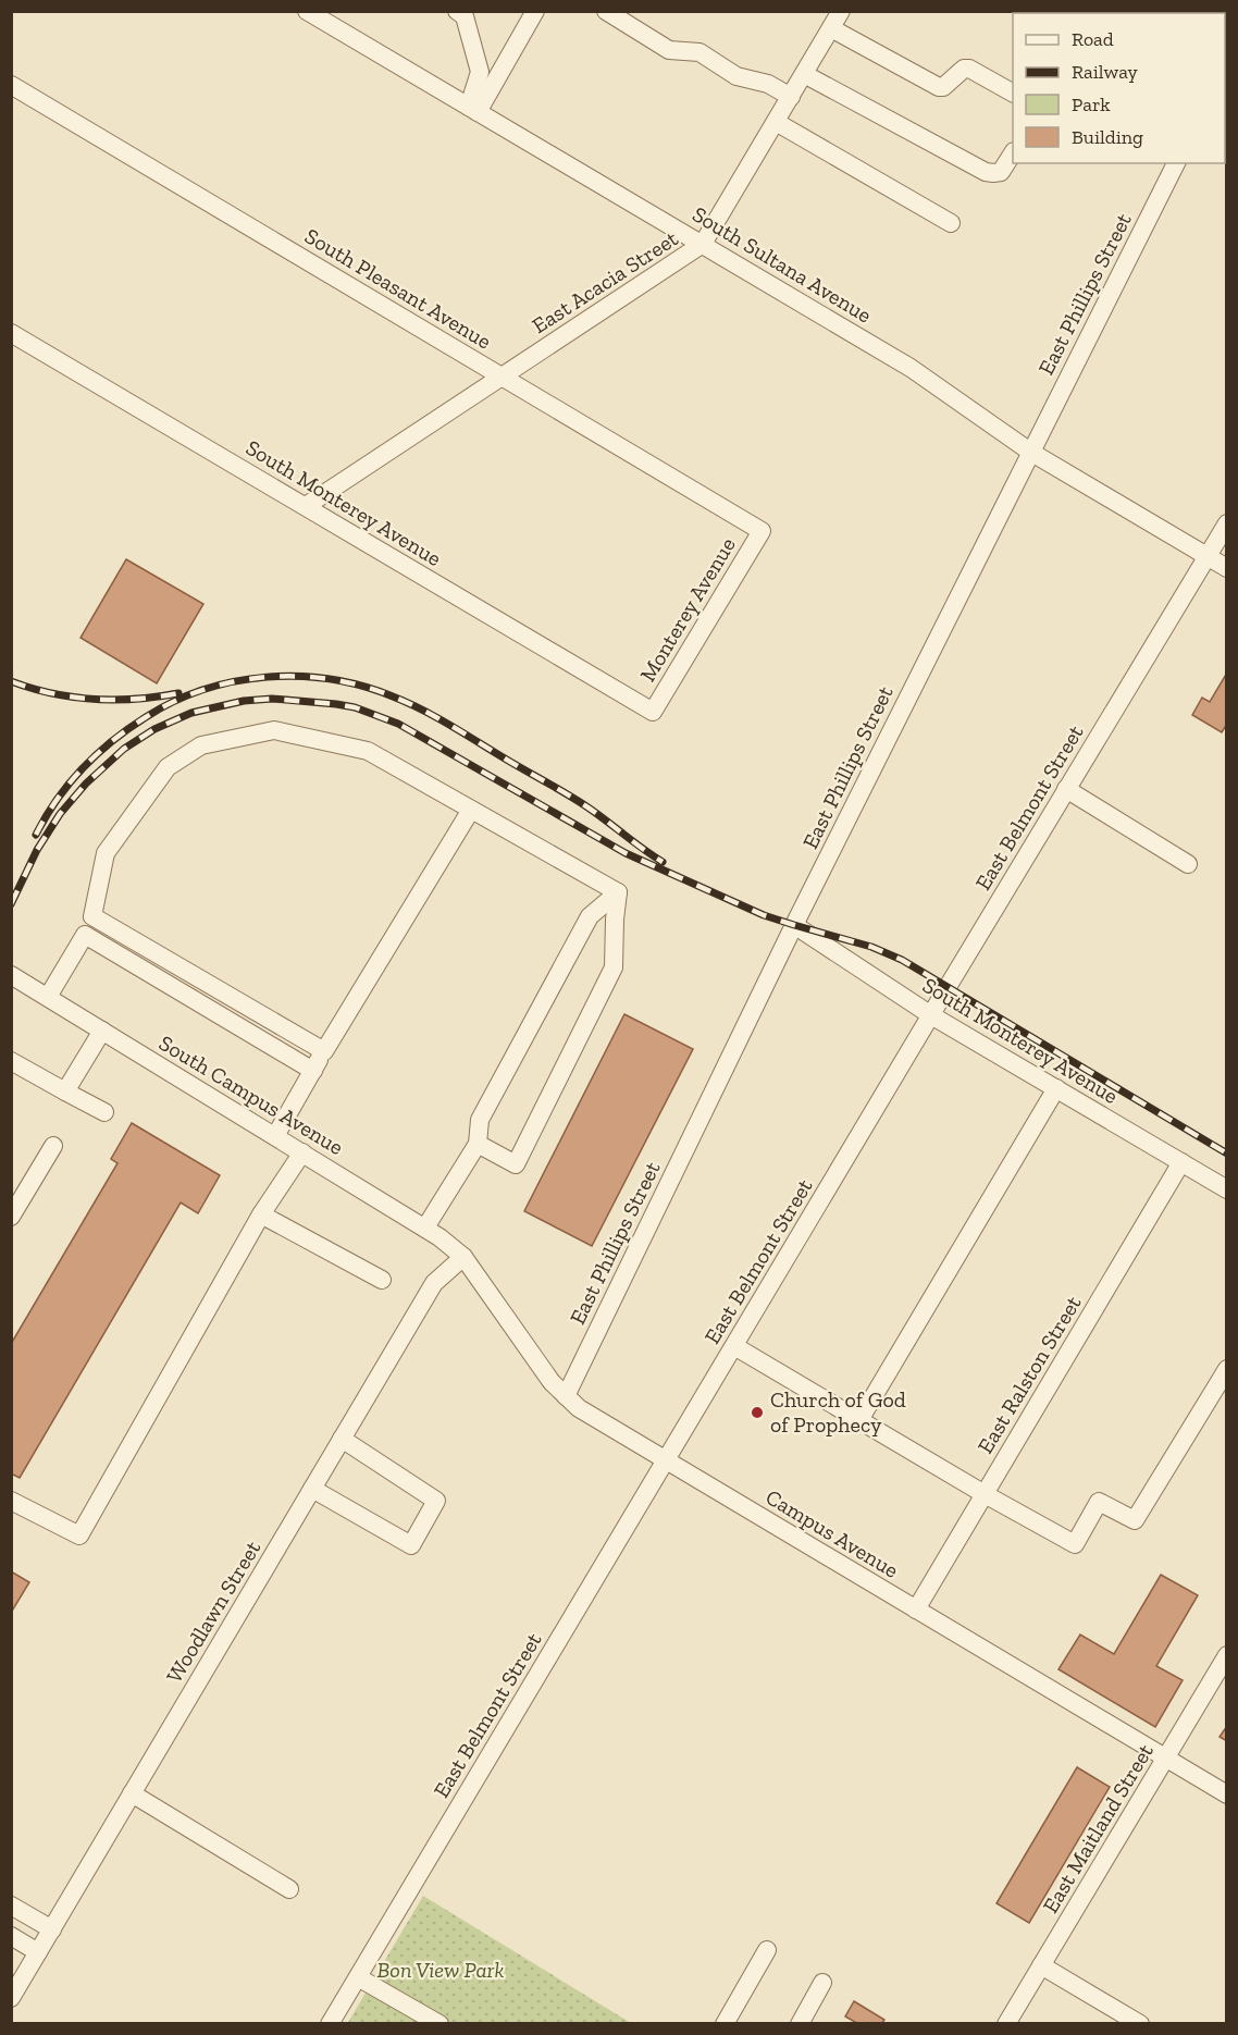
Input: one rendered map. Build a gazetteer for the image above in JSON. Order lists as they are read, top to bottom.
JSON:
{
  "streets": {
    "street": [
      "South Sultana Avenue",
      "East Acacia Street",
      "South Pleasant Avenue",
      "East Phillips Street",
      "South Monterey Avenue",
      "Monterey Avenue",
      "East Belmont Street",
      "South Campus Avenue",
      "East Ralston Street",
      "Campus Avenue",
      "Woodlawn Street",
      "East Maitland Street"
    ]
  },
  "crossings": [
    ["South Sultana Avenue", "East Acacia Street"],
    ["South Sultana Avenue", "East Phillips Street"],
    ["South Sultana Avenue", "East Belmont Street"],
    ["East Acacia Street", "South Pleasant Avenue"],
    ["East Acacia Street", "South Monterey Avenue"],
    ["South Pleasant Avenue", "Monterey Avenue"],
    ["East Phillips Street", "South Monterey Avenue"],
    ["East Phillips Street", "Campus Avenue"],
    ["South Monterey Avenue", "Monterey Avenue"],
    ["South Monterey Avenue", "East Belmont Street"],
    ["South Monterey Avenue", "East Ralston Street"],
    ["East Belmont Street", "Campus Avenue"],
    ["South Campus Avenue", "Campus Avenue"],
    ["South Campus Avenue", "Woodlawn Street"],
    ["East Ralston Street", "Campus Avenue"],
    ["Campus Avenue", "Woodlawn Street"],
    ["Campus Avenue", "East Maitland Street"]
  ],
  "parks": ["Bon View Park"],
  "places": ["Church of God of Prophecy"],
  "legend": [
    "Road",
    "Railway",
    "Park",
    "Building"
  ]
}
